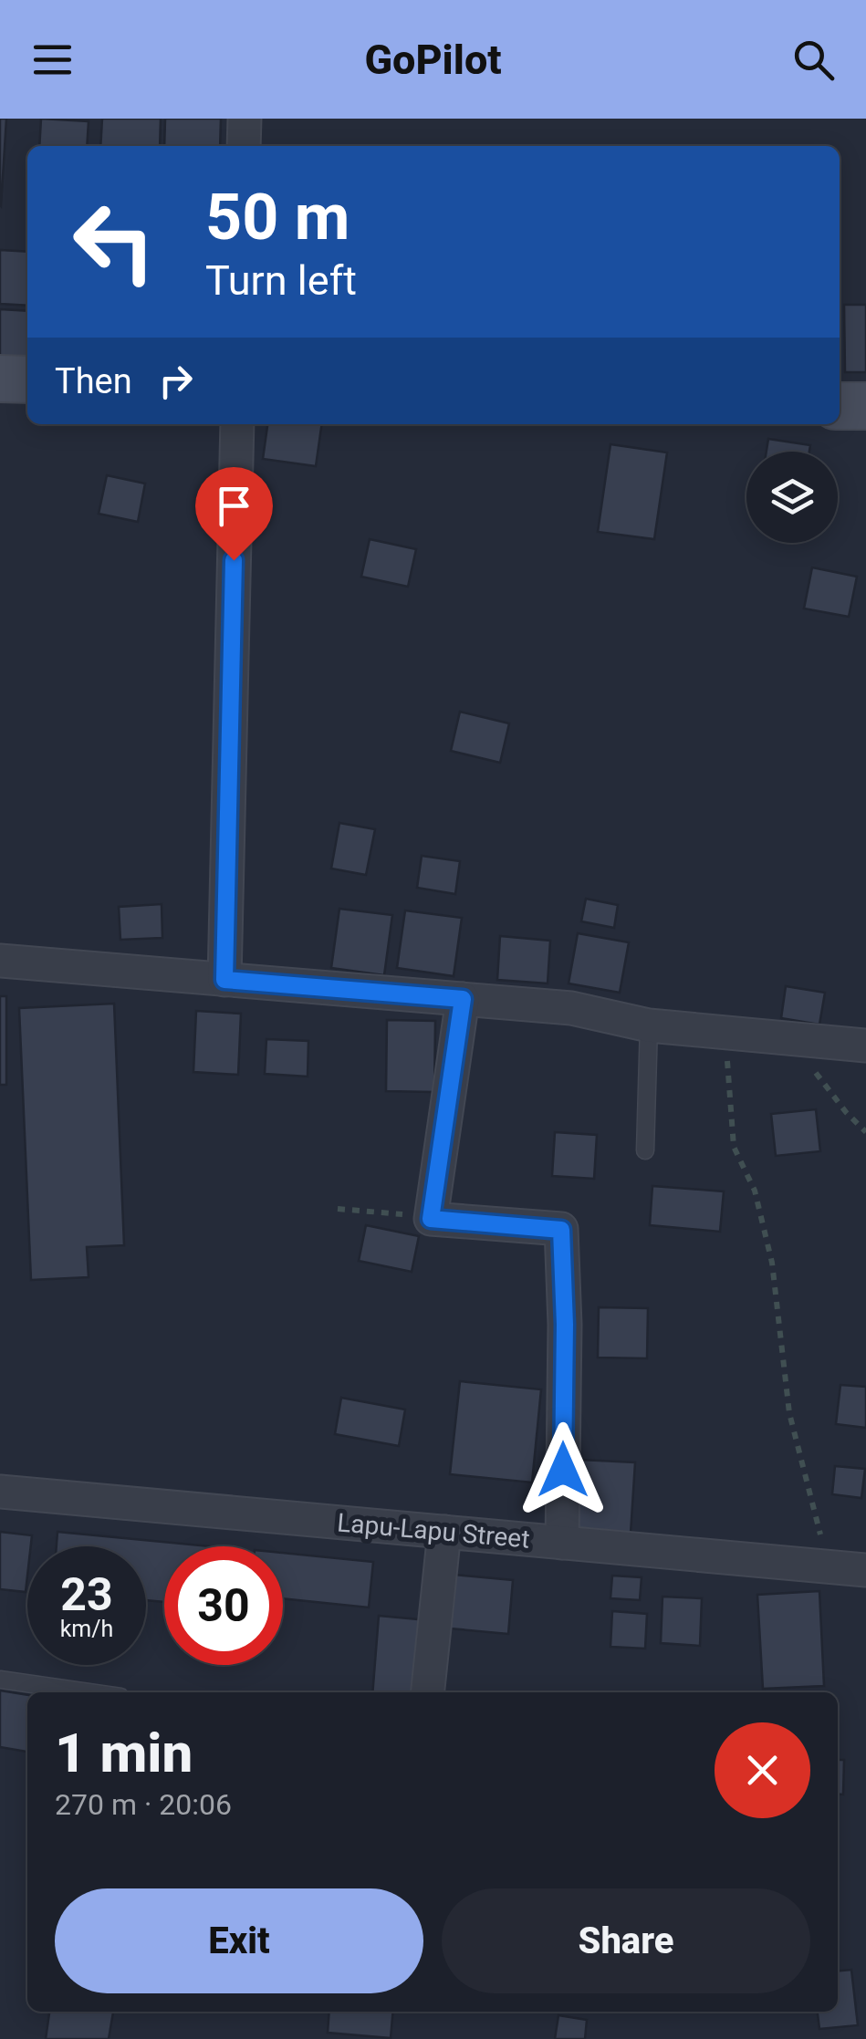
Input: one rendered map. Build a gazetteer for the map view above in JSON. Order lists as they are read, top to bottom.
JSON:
{
  "streets": {
    "street": ["Lapu-Lapu Street"]
  },
  "page": {
    "header": "GoPilot",
    "turn": ["50 m", "Turn left"],
    "then": "Then",
    "speed": "23 km/h",
    "limit": "30",
    "heading": ["1 min", "270 m · 20:06"],
    "buttons": ["Exit", "Share"]
  }
}
